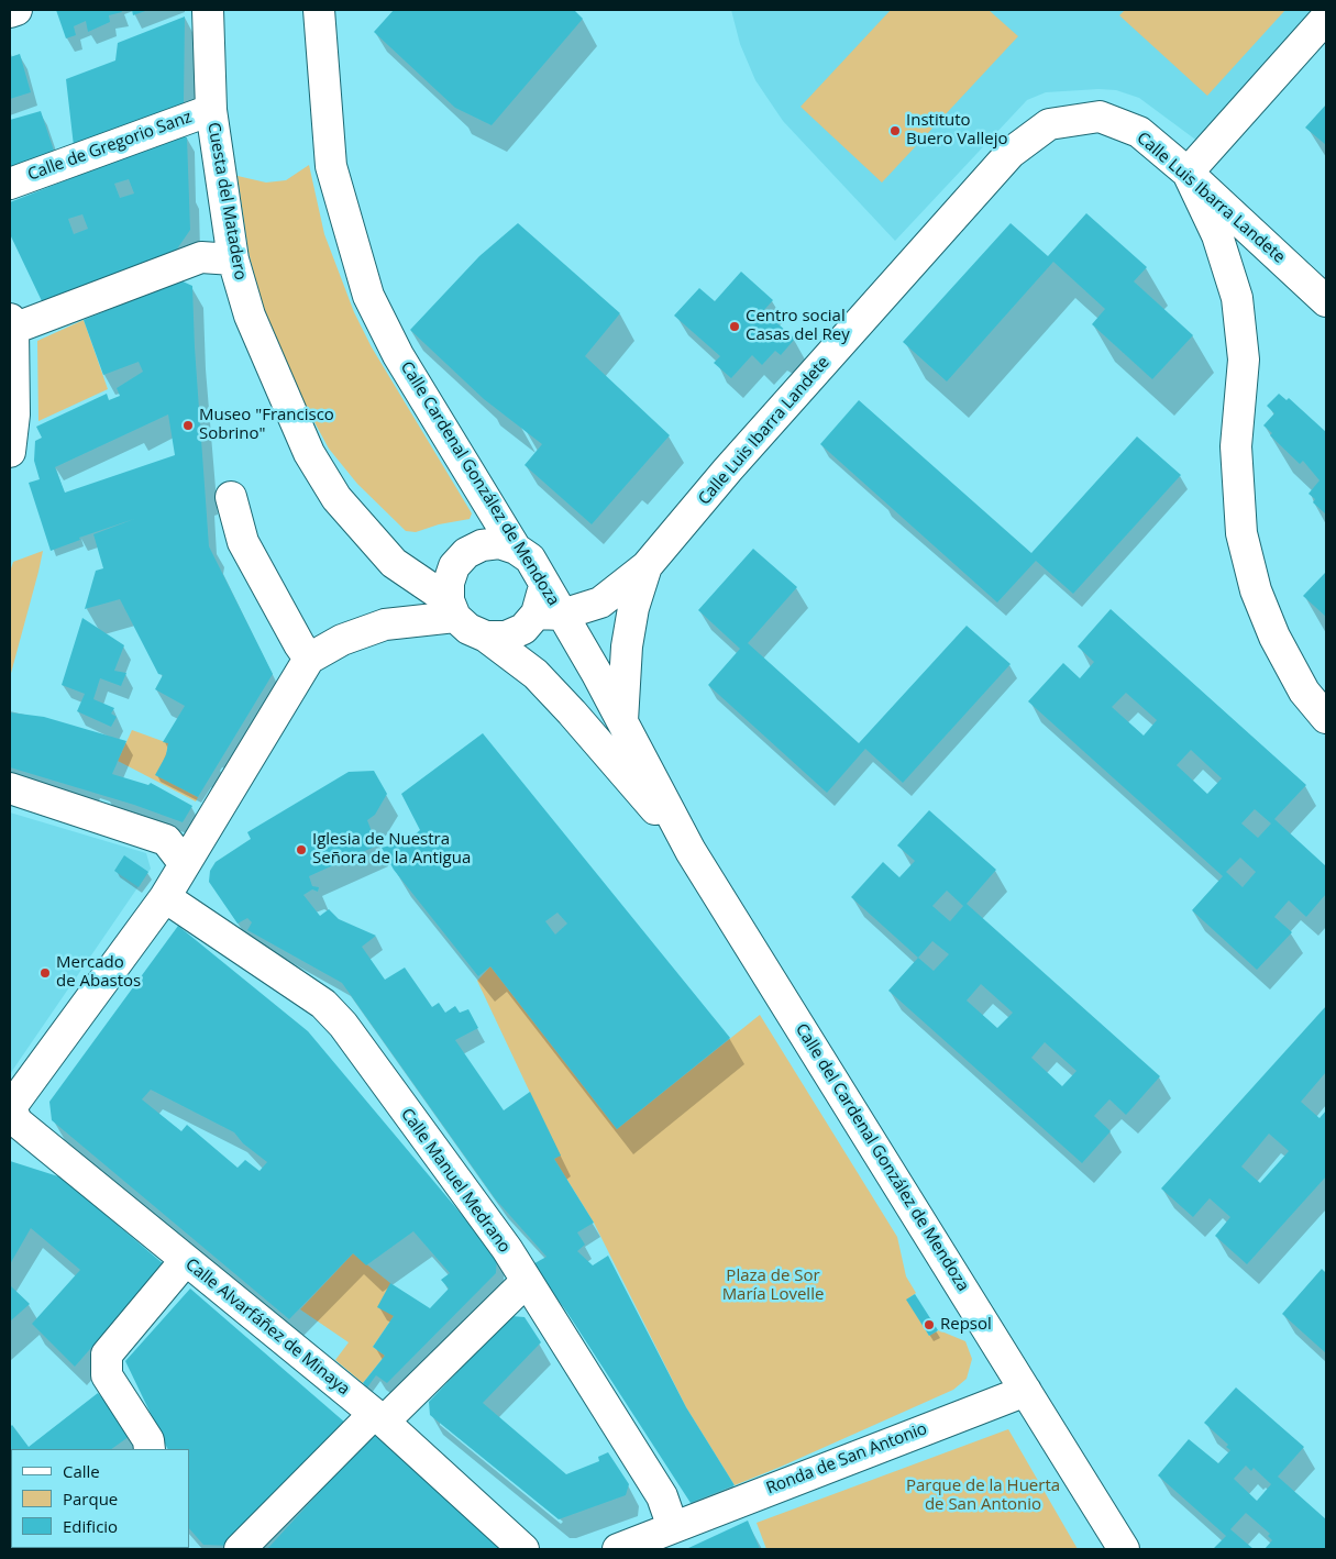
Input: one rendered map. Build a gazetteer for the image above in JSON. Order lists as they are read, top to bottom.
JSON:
{
  "streets": {
    "street": [
      "Calle de Gregorio Sanz",
      "Calle Luis Ibarra Landete",
      "Cuesta del Matadero",
      "Calle Cardenal González de Mendoza",
      "Calle del Cardenal González de Mendoza",
      "Calle Manuel Medrano",
      "Calle Alvarfáñez de Minaya",
      "Ronda de San Antonio"
    ]
  },
  "crossings": [
    ["Calle de Gregorio Sanz", "Cuesta del Matadero"],
    ["Calle Luis Ibarra Landete", "Cuesta del Matadero"],
    ["Calle Luis Ibarra Landete", "Calle Cardenal González de Mendoza"],
    ["Cuesta del Matadero", "Calle Cardenal González de Mendoza"],
    ["Cuesta del Matadero", "Calle del Cardenal González de Mendoza"],
    ["Calle Cardenal González de Mendoza", "Calle del Cardenal González de Mendoza"],
    ["Calle del Cardenal González de Mendoza", "Ronda de San Antonio"],
    ["Calle Manuel Medrano", "Ronda de San Antonio"]
  ],
  "parks": ["Plaza de Sor María Lovelle", "Parque de la Huerta de San Antonio"],
  "places": [
    "Instituto Buero Vallejo",
    "Centro social Casas del Rey",
    "Museo \"Francisco Sobrino\"",
    "Iglesia de Nuestra Señora de la Antigua",
    "Mercado de Abastos",
    "Repsol"
  ],
  "legend": ["Calle", "Parque", "Edificio"]
}
